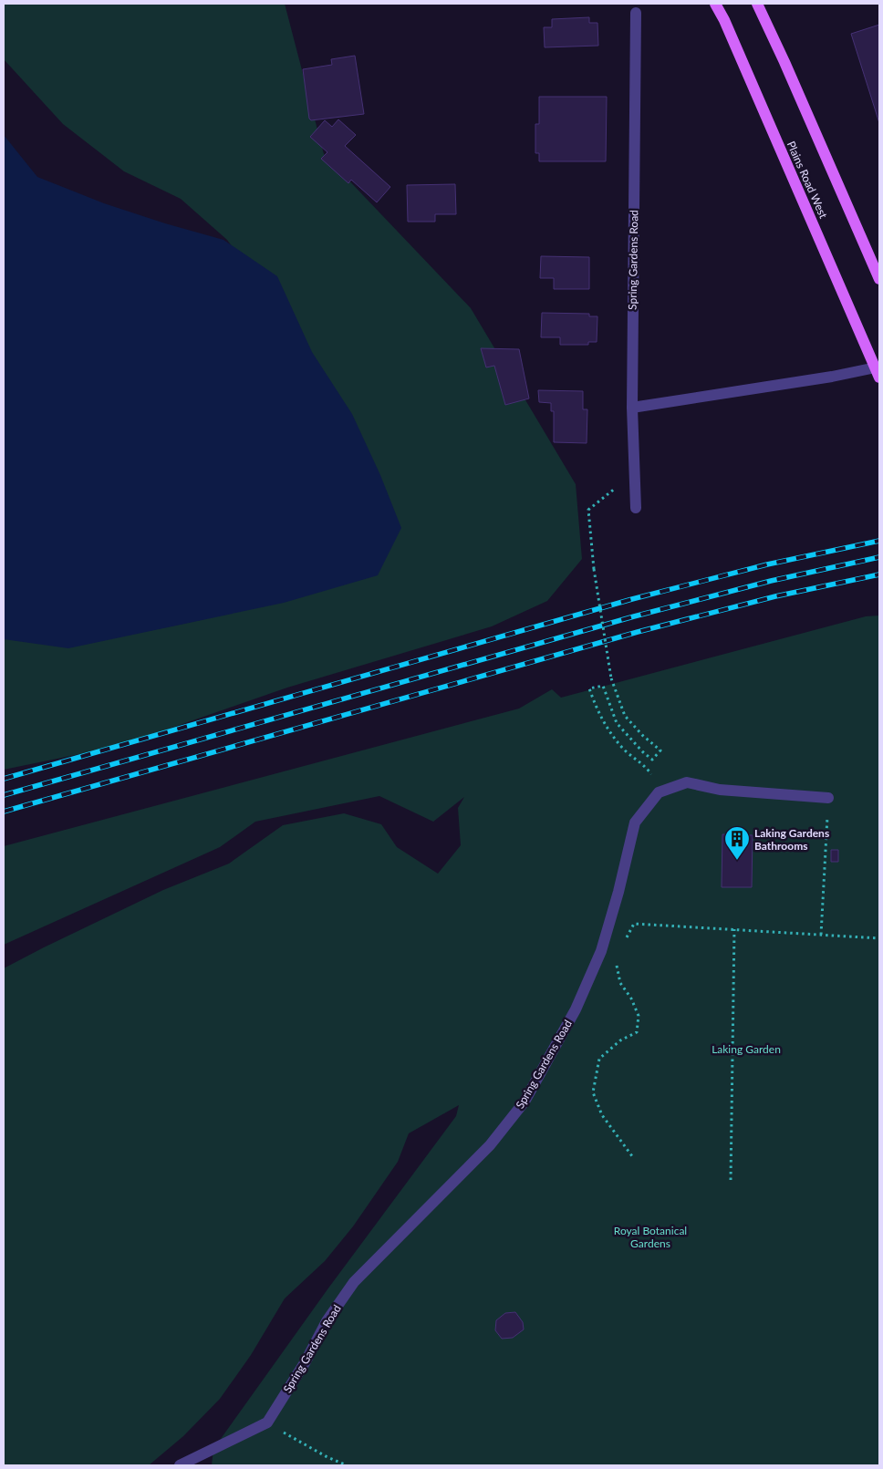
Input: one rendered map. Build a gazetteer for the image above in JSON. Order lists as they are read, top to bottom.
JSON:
{
  "streets": {
    "main road": ["Plains Road West"],
    "street": ["Spring Gardens Road"]
  },
  "crossings": [
    ["Plains Road West", "Spring Gardens Road"]
  ],
  "parks": ["Laking Garden", "Royal Botanical Gardens"],
  "places": {
    "building": ["Laking Gardens Bathrooms"]
  }
}
